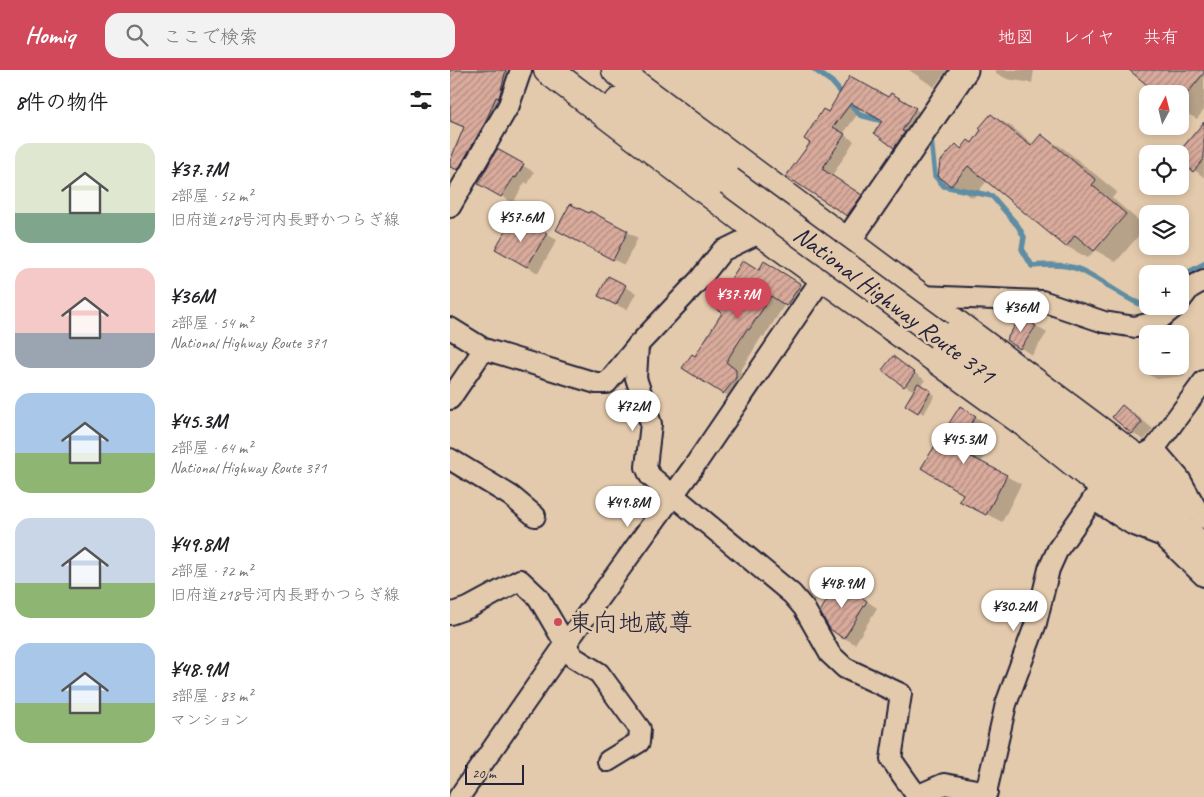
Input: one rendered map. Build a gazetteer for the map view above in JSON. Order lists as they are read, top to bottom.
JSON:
{
  "streets": {
    "highway": ["National Highway Route 371"]
  },
  "places": ["東向地蔵尊"],
  "scale_bar": "20 m",
  "north": "top",
  "page": {
    "header": "Homiq",
    "search": "ここで検索",
    "nav": ["地図", "レイヤ", "共有"],
    "heading": "8件の物件",
    "map_buttons": ["+", "−"],
    "list": [
      {
        "name": "¥37.7M",
        "note": "2部屋 · 52 m² · 旧府道218号河内長野かつらぎ線"
      },
      {
        "name": "¥36M",
        "note": "2部屋 · 54 m² · National Highway Route 371"
      },
      {
        "name": "¥45.3M",
        "note": "2部屋 · 64 m² · National Highway Route 371"
      },
      {
        "name": "¥49.8M",
        "note": "2部屋 · 72 m² · 旧府道218号河内長野かつらぎ線"
      },
      {
        "name": "¥48.9M",
        "note": "3部屋 · 83 m² · マンション"
      }
    ],
    "price": [
      "¥57.6M",
      "¥37.7M",
      "¥36M",
      "¥72M",
      "¥45.3M",
      "¥49.8M",
      "¥48.9M",
      "¥30.2M"
    ],
    "scale": "20 m"
  }
}
